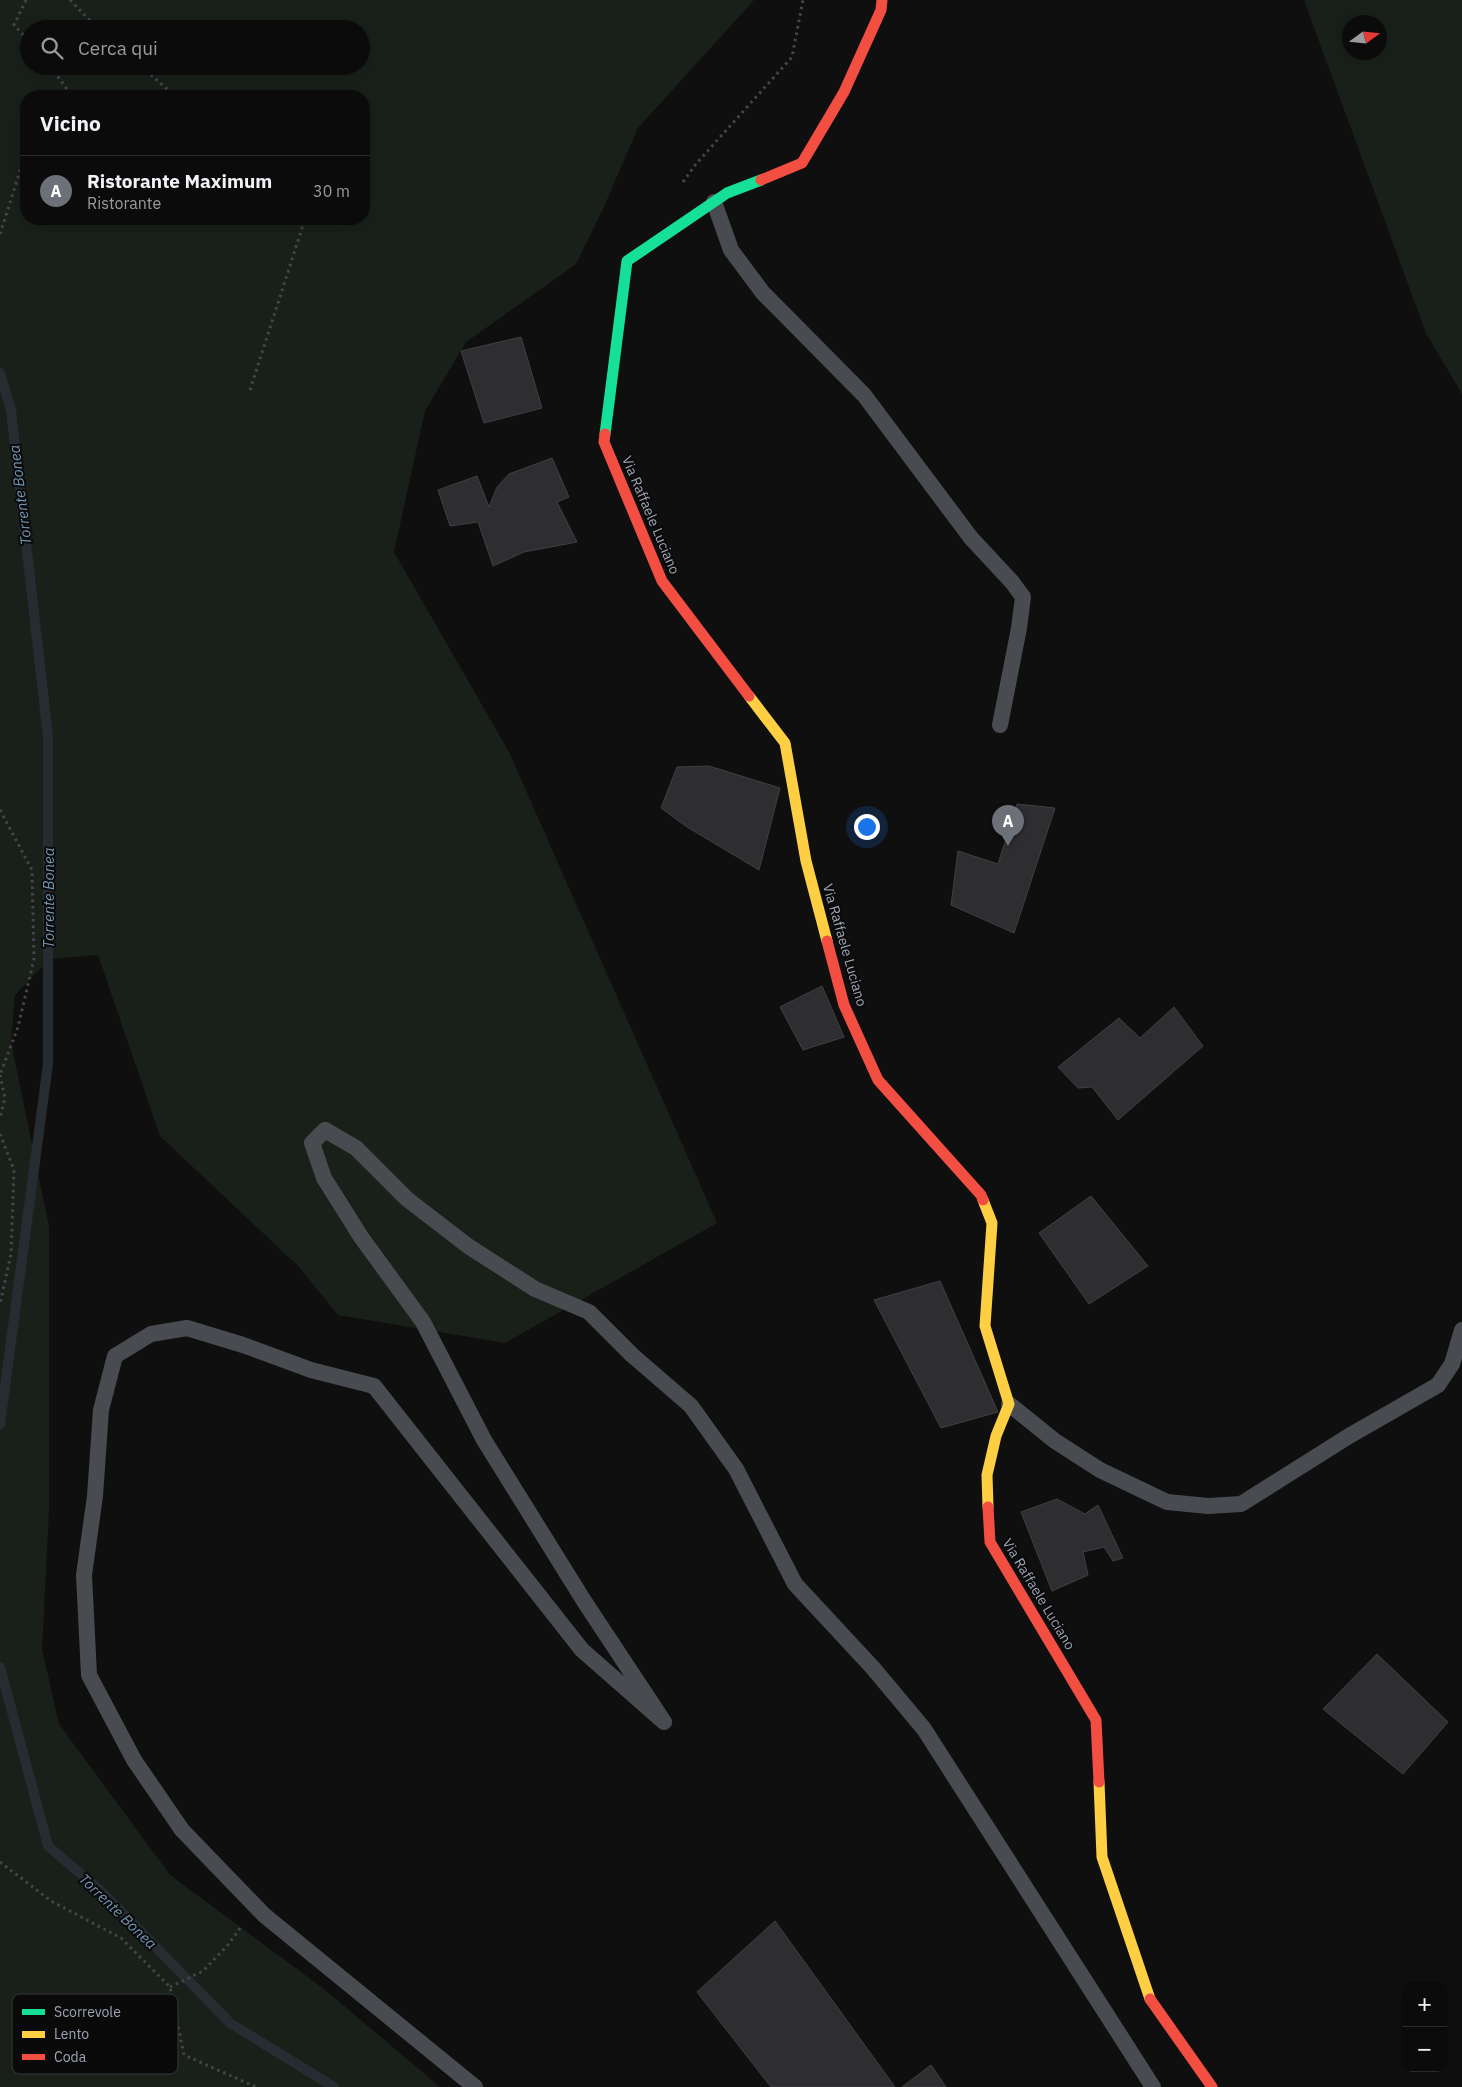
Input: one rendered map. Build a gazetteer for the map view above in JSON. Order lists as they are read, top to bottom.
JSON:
{
  "streets": {
    "street": ["Via Raffaele Luciano"]
  },
  "water": ["Torrente Bonea"],
  "legend": ["Scorrevole", "Lento", "Coda"],
  "north": "right",
  "page": {
    "search": "Cerca qui",
    "heading": "Vicino",
    "list": [
      {
        "mark": "A",
        "name": "Ristorante Maximum",
        "note": "Ristorante",
        "value": "30 m"
      }
    ],
    "pins": "A",
    "map_buttons": ["+", "−"]
  }
}
